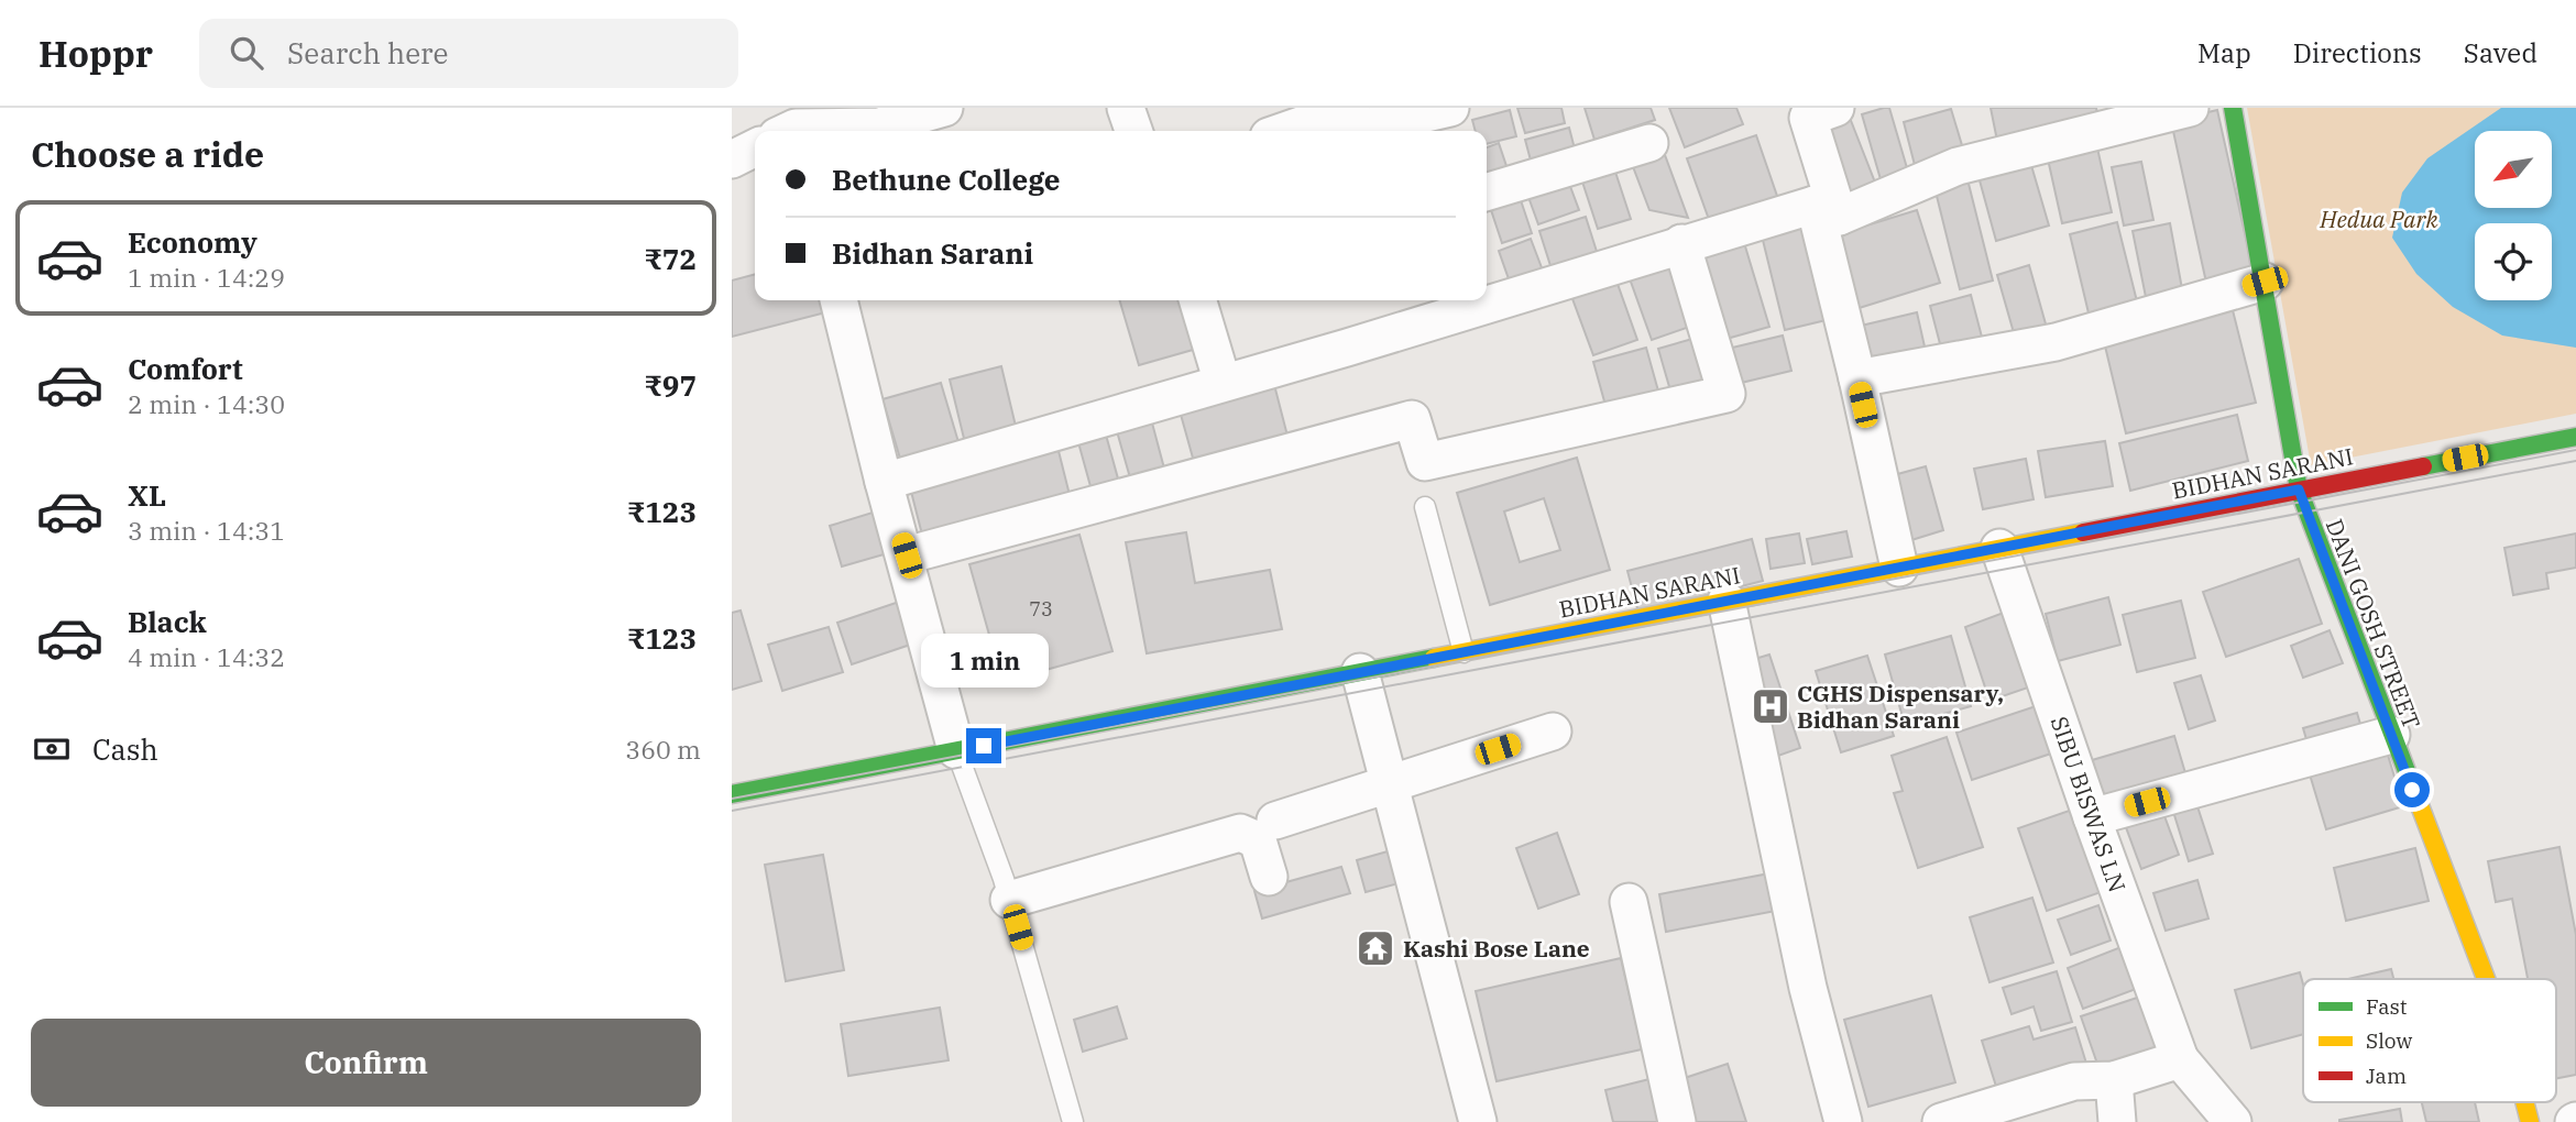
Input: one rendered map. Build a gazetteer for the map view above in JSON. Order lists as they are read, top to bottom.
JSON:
{
  "streets": {
    "main road": ["BIDHAN SARANI", "DANI GOSH STREET"],
    "street": ["SIBU BISWAS LN"]
  },
  "crossings": [
    ["BIDHAN SARANI", "DANI GOSH STREET"],
    ["BIDHAN SARANI", "SIBU BISWAS LN"]
  ],
  "parks": ["Hedua Park"],
  "places": {
    "hospital": ["CGHS Dispensary, Bidhan Sarani"],
    "temple": ["Kashi Bose Lane"]
  },
  "house_numbers": ["73"],
  "legend": ["Fast", "Slow", "Jam"],
  "north": "bottom left",
  "page": {
    "header": "Hoppr",
    "search": "Search here",
    "nav": ["Map", "Directions", "Saved"],
    "heading": "Choose a ride",
    "banner": ["Bethune College", "Bidhan Sarani"],
    "list": [
      {
        "name": "Economy",
        "note": "1 min · 14:29",
        "value": "₹72"
      },
      {
        "name": "Comfort",
        "note": "2 min · 14:30",
        "value": "₹97"
      },
      {
        "name": "XL",
        "note": "3 min · 14:31",
        "value": "₹123"
      },
      {
        "name": "Black",
        "note": "4 min · 14:32",
        "value": "₹123"
      }
    ],
    "bubble": "1 min",
    "pay": ["Cash", "360 m"],
    "buttons": "Confirm"
  }
}
